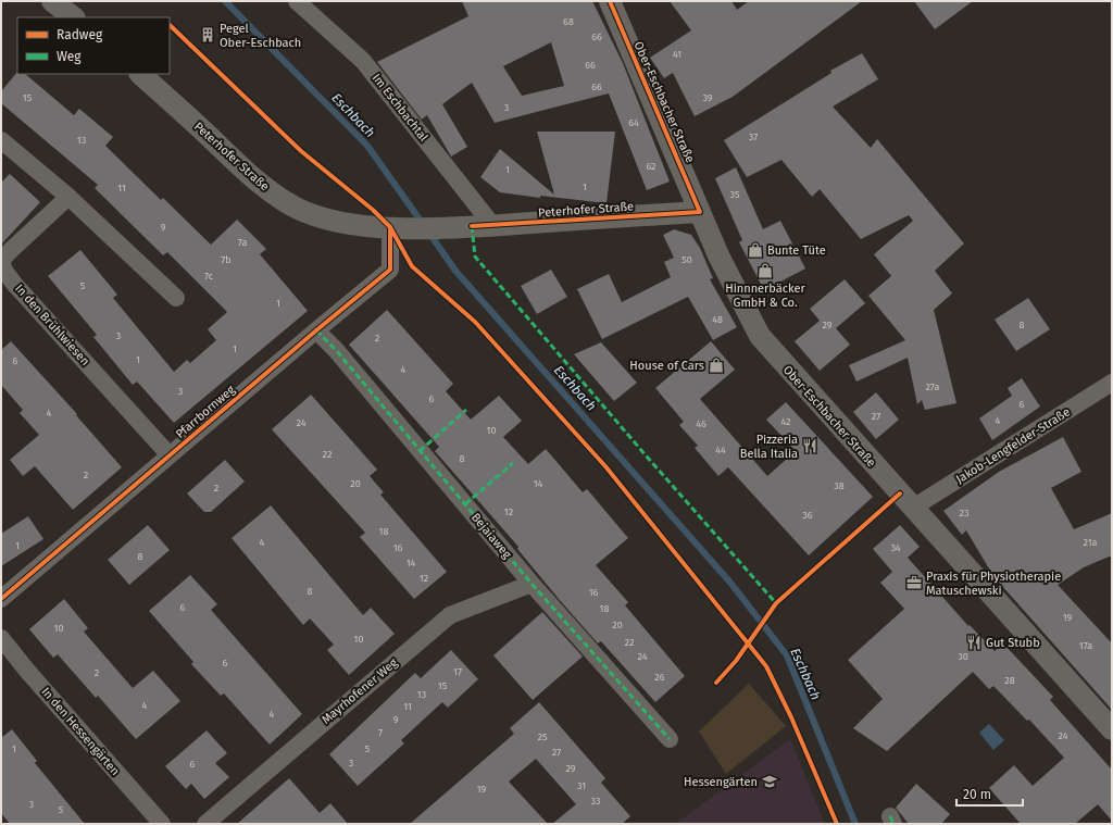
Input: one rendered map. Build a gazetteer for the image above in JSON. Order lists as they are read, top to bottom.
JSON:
{
  "streets": {
    "street": [
      "Ober-Eschbacher Straße",
      "Im Eschbachtal",
      "Peterhofer Straße",
      "In den Brühlwiesen",
      "Pfarrbornweg",
      "Jakob-Lengfelder-Straße",
      "Bejaiaweg",
      "Mayrhofener Weg",
      "In den Hessengärten"
    ]
  },
  "crossings": [
    ["Ober-Eschbacher Straße", "Peterhofer Straße"],
    ["Ober-Eschbacher Straße", "Jakob-Lengfelder-Straße"],
    ["Im Eschbachtal", "Peterhofer Straße"],
    ["Peterhofer Straße", "Pfarrbornweg"],
    ["In den Brühlwiesen", "Pfarrbornweg"],
    ["Pfarrbornweg", "Bejaiaweg"],
    ["Bejaiaweg", "Mayrhofener Weg"]
  ],
  "water": ["Eschbach"],
  "places": {
    "building": ["Pegel Ober-Eschbach"],
    "shop": ["Bunte Tüte", "Hinnnerbäcker GmbH & Co.", "House of Cars"],
    "restaurant": ["Pizzeria Bella Italia", "Gut Stubb"],
    "office": ["Praxis für Physiotherapie Matuschewski"],
    "school or university": ["Hessengärten"]
  },
  "house_numbers": [
    "68",
    "66",
    "41",
    "66",
    "66",
    "15",
    "39",
    "3",
    "64",
    "37",
    "13",
    "62",
    "1",
    "1",
    "11",
    "35",
    "9",
    "7a",
    "7b",
    "50",
    "7c",
    "5",
    "1",
    "48",
    "29",
    "8",
    "3",
    "2",
    "1",
    "1",
    "6",
    "4",
    "27a",
    "3",
    "6",
    "6",
    "4",
    "27",
    "4",
    "42",
    "24",
    "46",
    "10",
    "44",
    "22",
    "8",
    "2",
    "20",
    "14",
    "38",
    "2",
    "12",
    "23",
    "36",
    "18",
    "4",
    "21a",
    "1",
    "16",
    "34",
    "8",
    "14",
    "12",
    "8",
    "16",
    "6",
    "18",
    "19",
    "20",
    "10",
    "10",
    "22",
    "17a",
    "24",
    "30",
    "6",
    "17",
    "2",
    "26",
    "28",
    "15",
    "13",
    "4",
    "11",
    "4",
    "9",
    "7",
    "24",
    "25",
    "1",
    "5",
    "27",
    "3",
    "6",
    "29",
    "31",
    "19",
    "33",
    "3",
    "5"
  ],
  "legend": ["Radweg", "Weg"],
  "scale_bar": "20 m"
}
